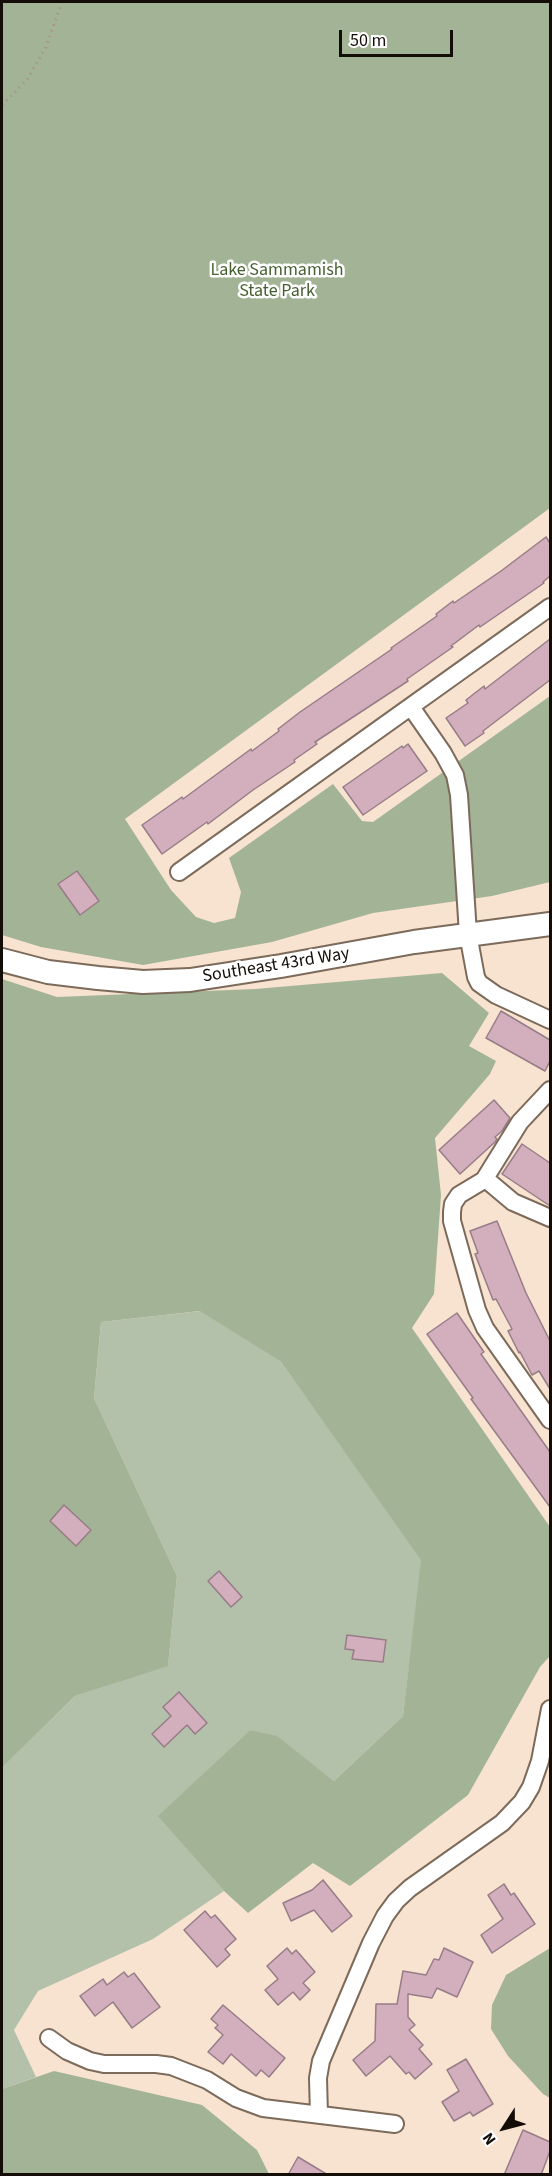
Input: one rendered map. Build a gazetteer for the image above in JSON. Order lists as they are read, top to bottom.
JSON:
{
  "streets": {
    "main road": ["Southeast 43rd Way"]
  },
  "parks": ["Lake Sammamish State Park"],
  "scale_bar": "50 m",
  "north": "bottom left"
}
